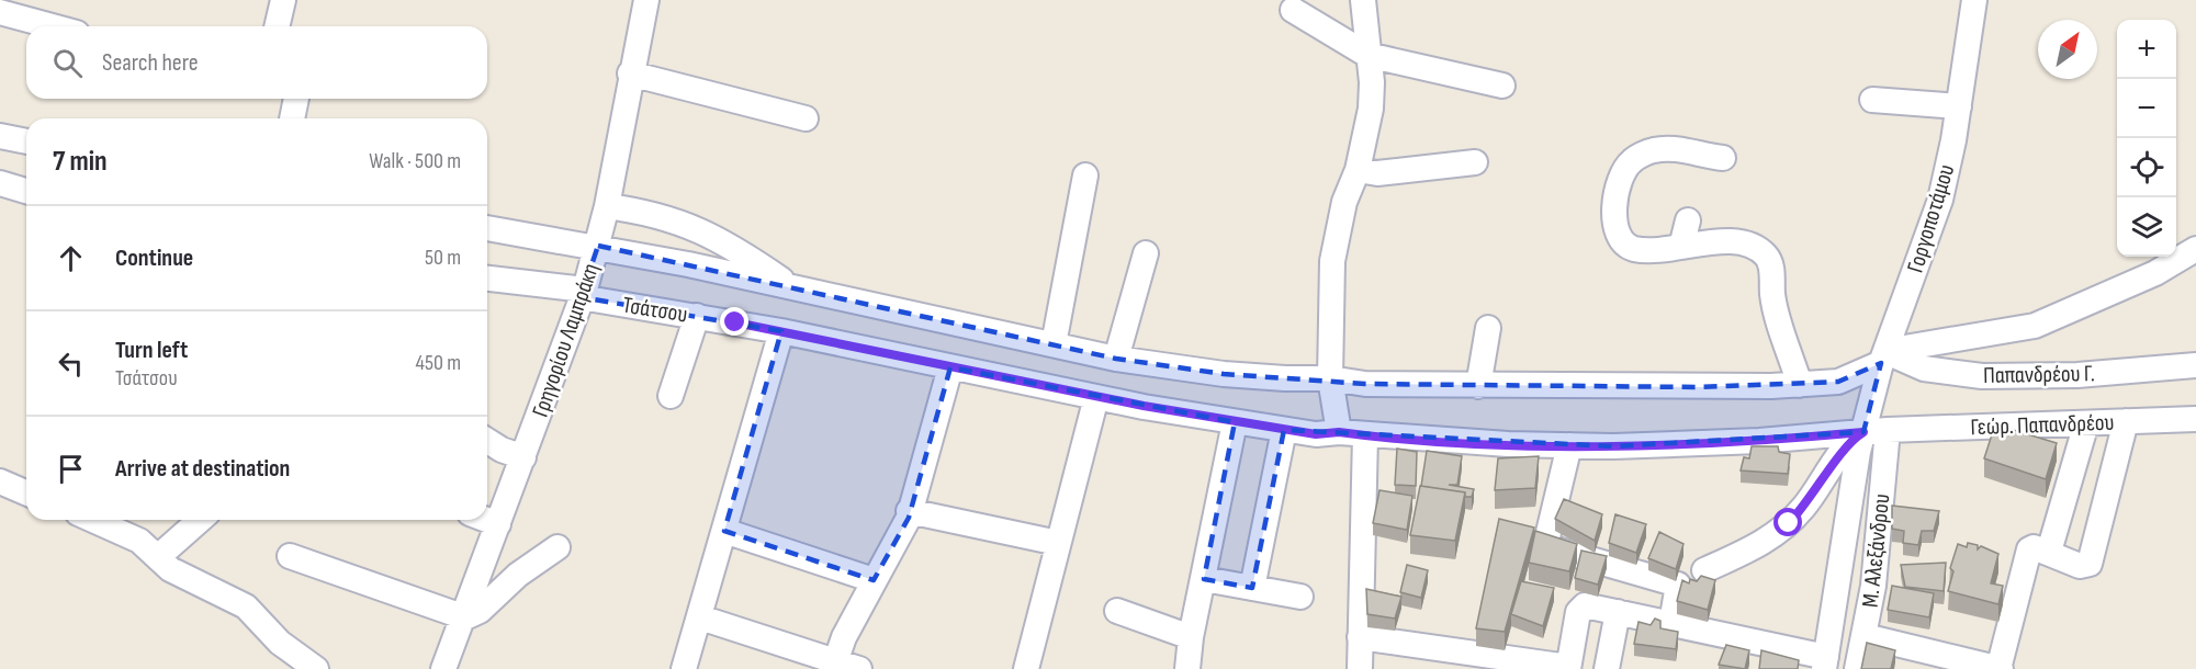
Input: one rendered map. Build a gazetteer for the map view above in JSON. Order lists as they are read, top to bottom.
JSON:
{
  "streets": {
    "street": [
      "Γοργοποτάμου",
      "Τσάτσου",
      "Γρηγορίου Λαμπράκη",
      "Παπανδρέου Γ.",
      "Γεώρ. Παπανδρέου",
      "Μ. Αλεξάνδρου"
    ]
  },
  "crossings": [
    ["Γοργοποτάμου", "Τσάτσου"],
    ["Γοργοποτάμου", "Παπανδρέου Γ."],
    ["Γοργοποτάμου", "Γεώρ. Παπανδρέου"],
    ["Γοργοποτάμου", "Μ. Αλεξάνδρου"],
    ["Τσάτσου", "Γρηγορίου Λαμπράκη"],
    ["Τσάτσου", "Γεώρ. Παπανδρέου"],
    ["Τσάτσου", "Μ. Αλεξάνδρου"],
    ["Γεώρ. Παπανδρέου", "Μ. Αλεξάνδρου"]
  ],
  "north": "top right",
  "page": {
    "map_buttons": ["+", "−"],
    "search": "Search here",
    "heading": ["7 min", "Walk · 500 m"],
    "list": [
      ["Continue", "50 m"],
      ["Turn left", "Τσάτσου", "450 m"],
      "Arrive at destination"
    ]
  }
}
